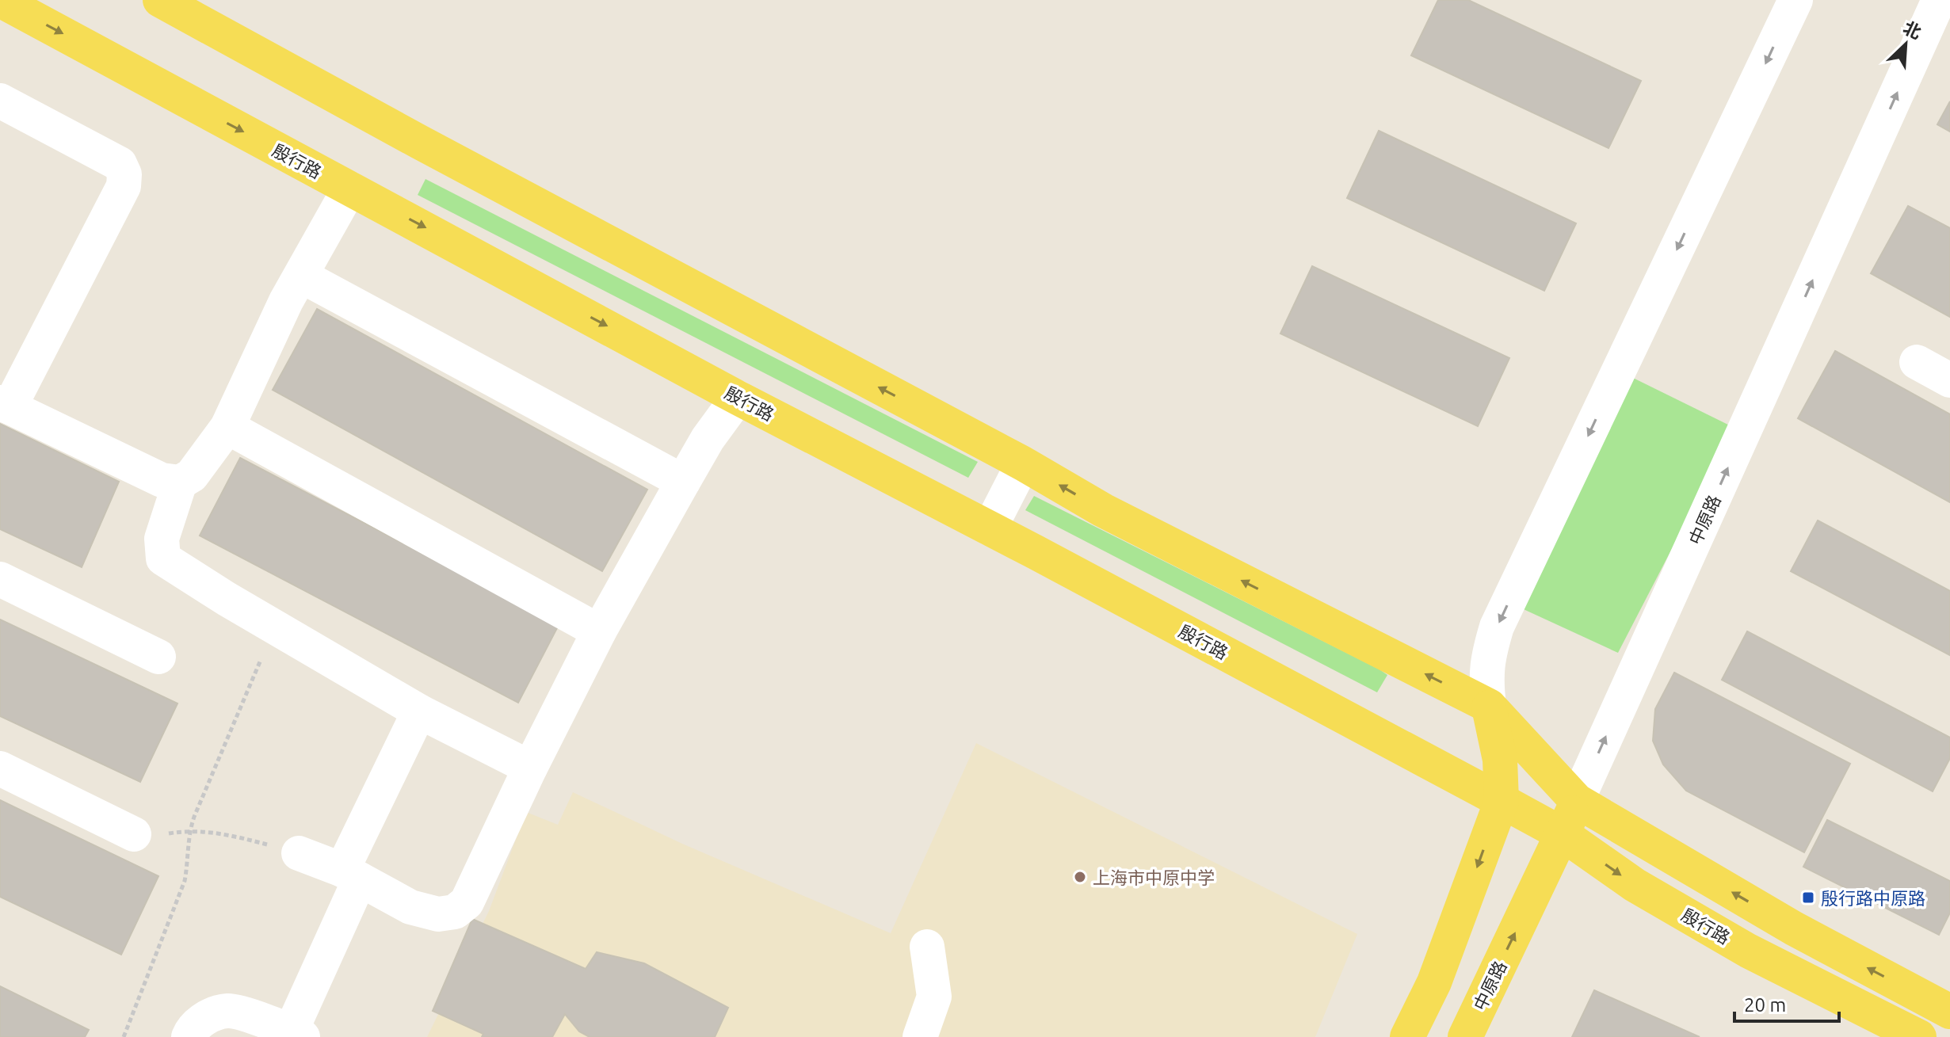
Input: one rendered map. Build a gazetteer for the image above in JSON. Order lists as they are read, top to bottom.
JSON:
{
  "streets": {
    "main road": ["殷行路", "中原路"]
  },
  "crossings": [
    ["殷行路", "中原路"]
  ],
  "places": {
    "other": ["上海市中原中学"],
    "transit": ["殷行路中原路"]
  },
  "scale_bar": "20 m",
  "north": "top right"
}
